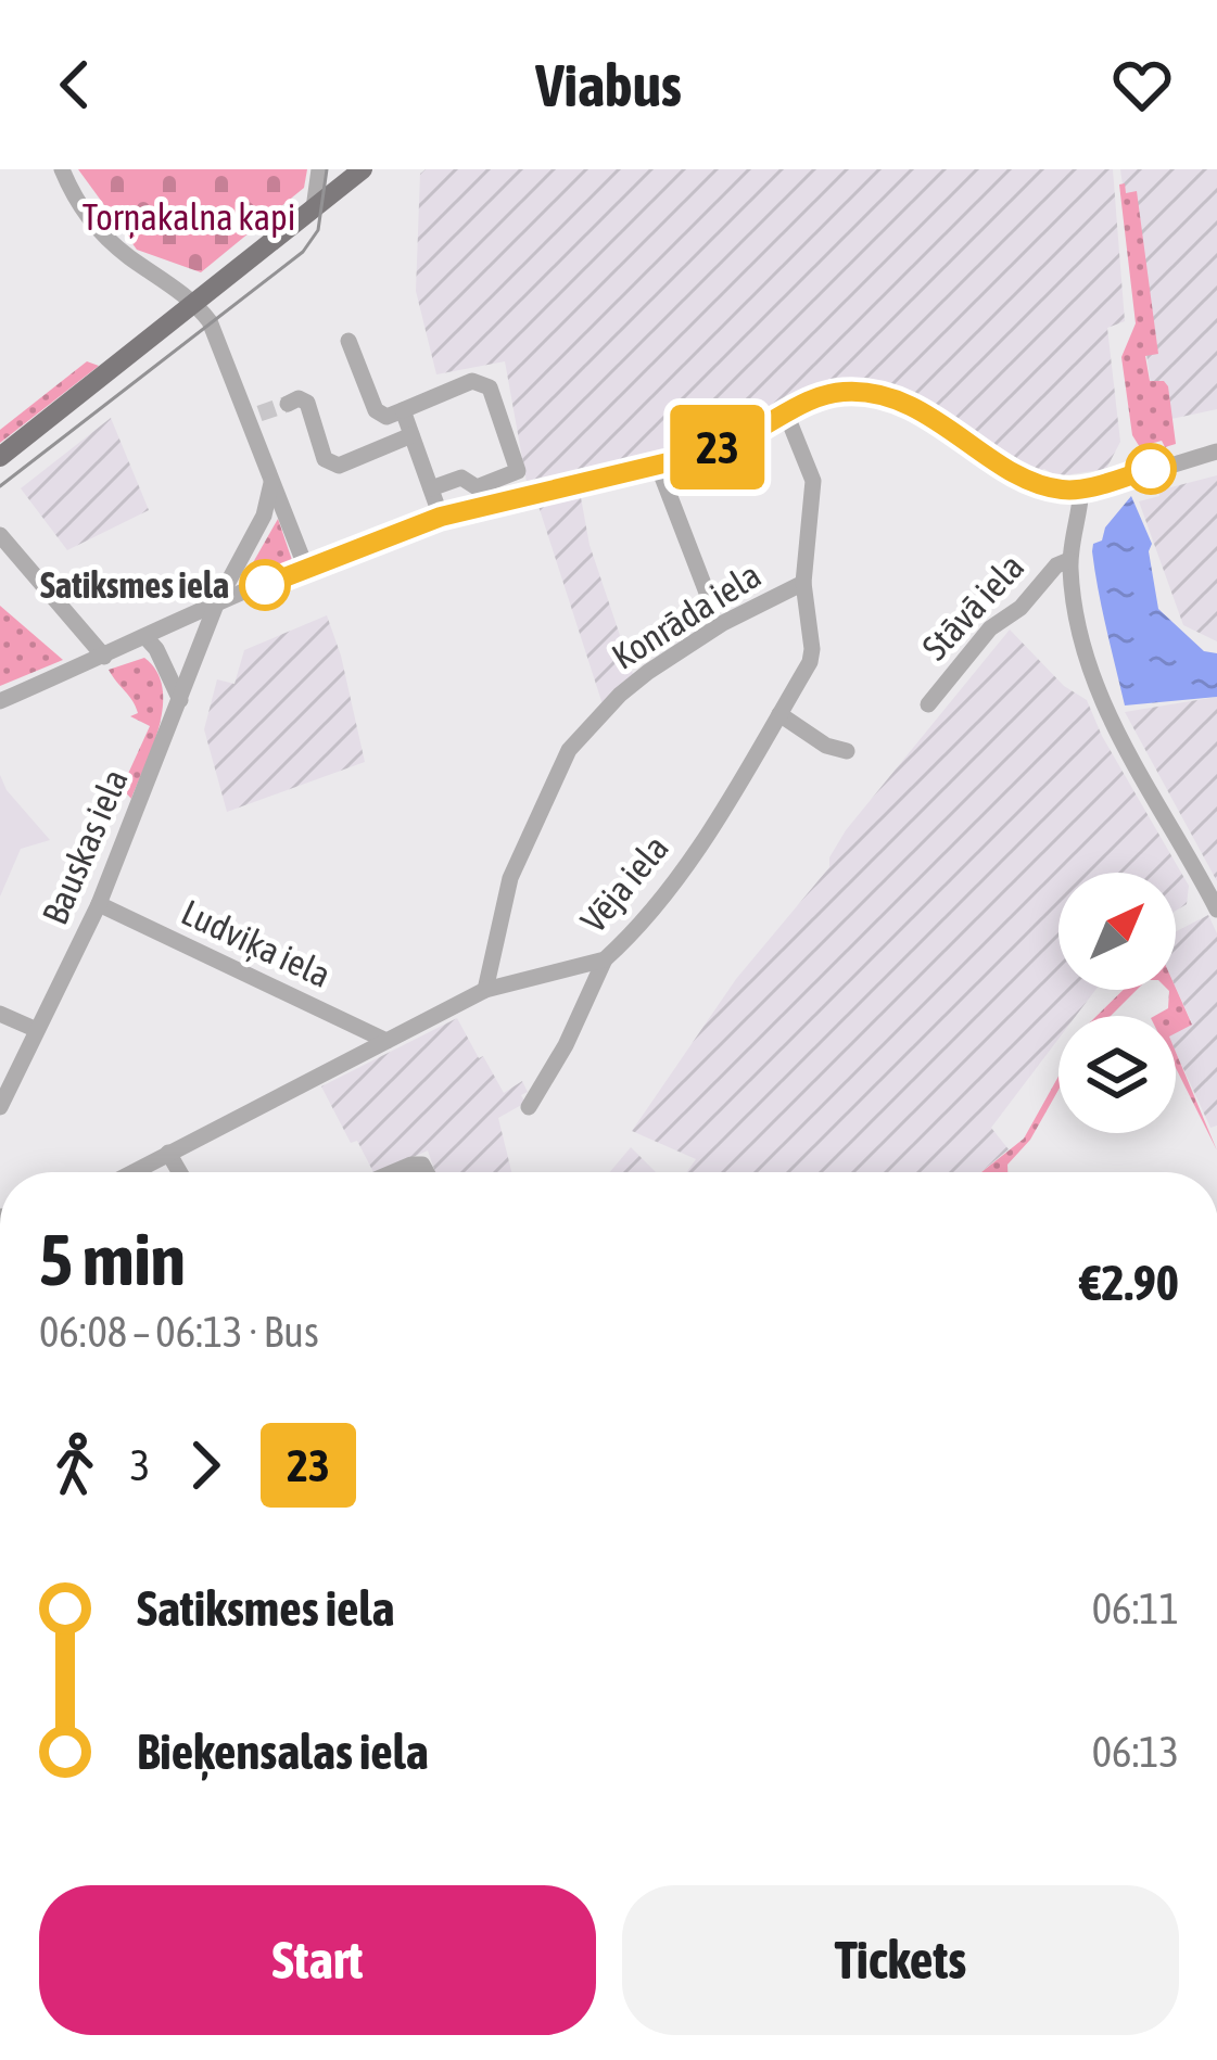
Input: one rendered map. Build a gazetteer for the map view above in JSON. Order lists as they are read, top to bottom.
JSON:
{
  "streets": {
    "street": [
      "Stāvā iela",
      "Konrāda iela",
      "Bauskas iela",
      "Vēja iela",
      "Ludviķa iela"
    ]
  },
  "crossings": [
    ["Konrāda iela", "Vēja iela"],
    ["Bauskas iela", "Ludviķa iela"],
    ["Vēja iela", "Ludviķa iela"]
  ],
  "parks": ["Torņakalna kapi"],
  "places": ["Satiksmes iela"],
  "lines": ["bus line 23"],
  "north": "top right",
  "page": {
    "header": "Viabus",
    "on_map": "23",
    "heading": ["5 min", "06:08 – 06:13 · Bus", "€2.90"],
    "legs": ["3", "23"],
    "list": [
      {
        "name": "Satiksmes iela",
        "value": "06:11"
      },
      {
        "name": "Bieķensalas iela",
        "value": "06:13"
      }
    ],
    "buttons": ["Start", "Tickets"]
  }
}
